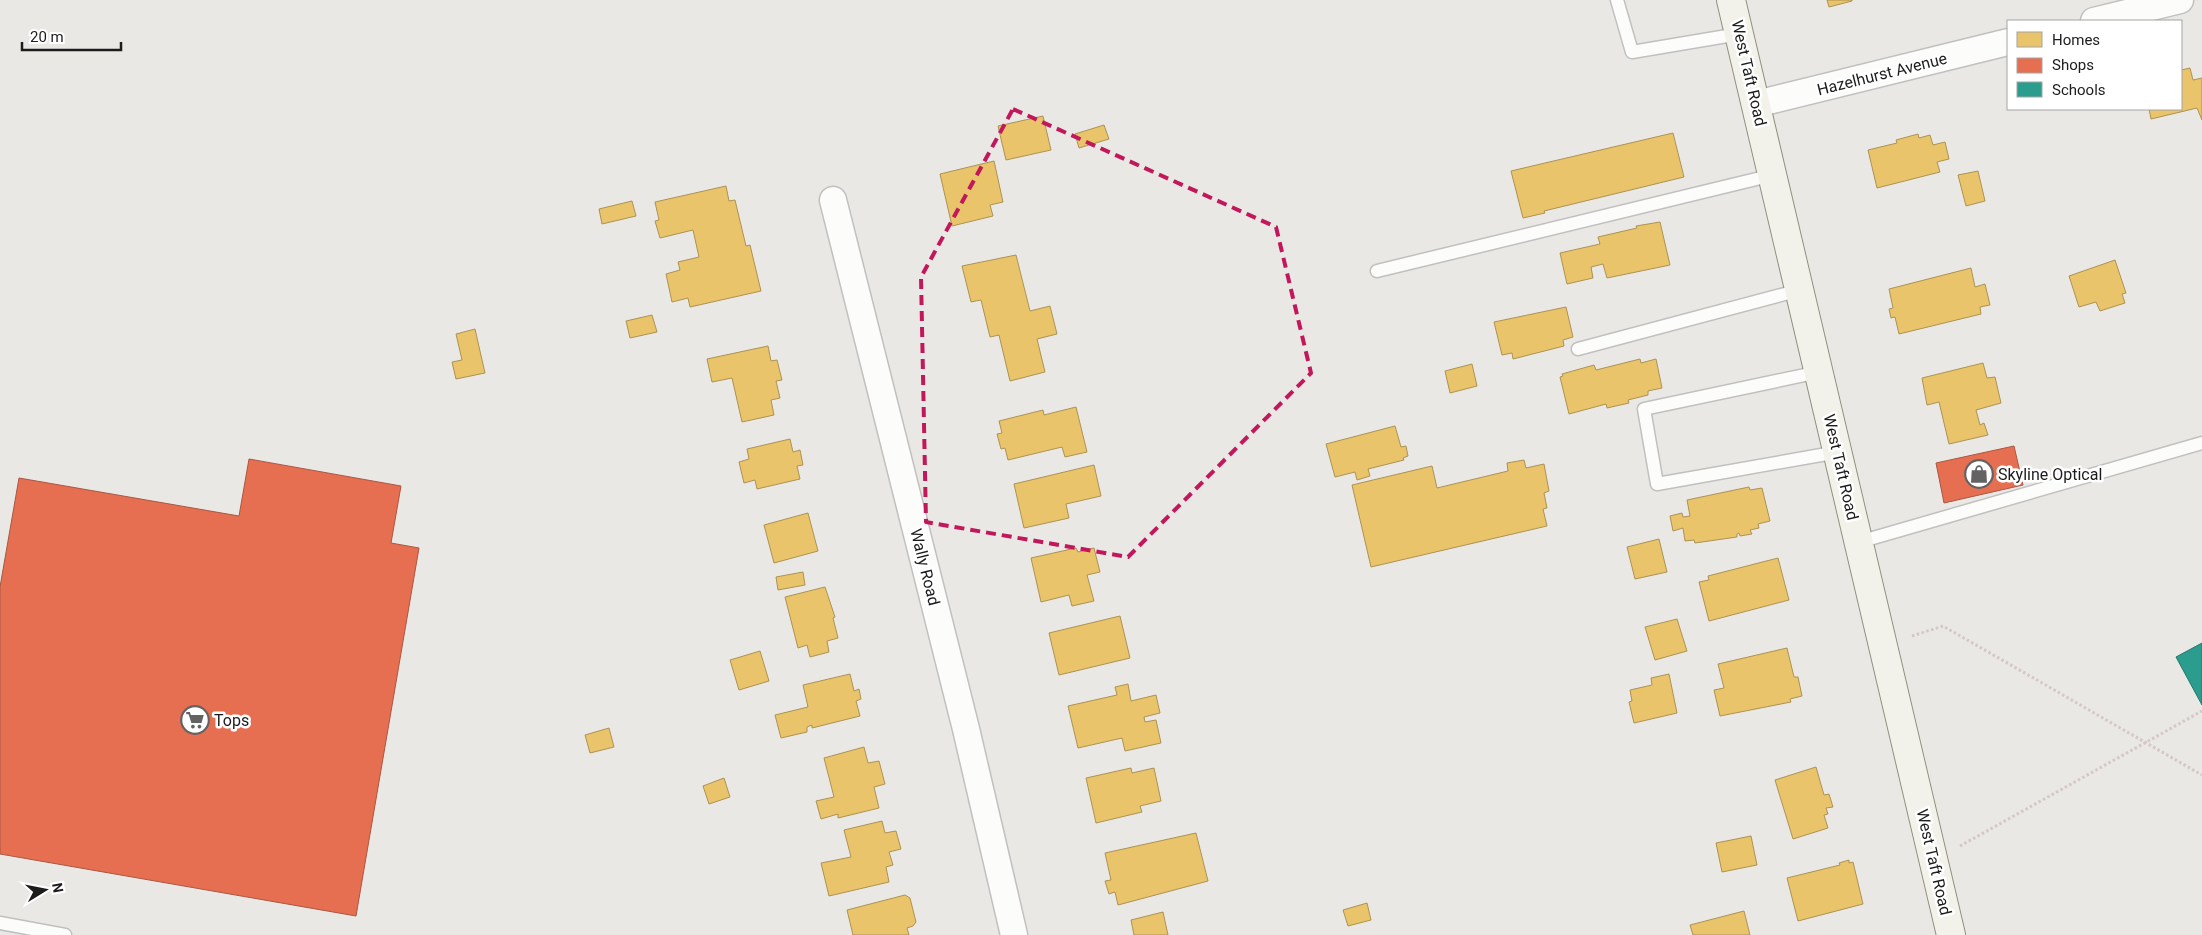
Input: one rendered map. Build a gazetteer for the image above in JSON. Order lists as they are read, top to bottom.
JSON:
{
  "streets": {
    "main road": ["West Taft Road"],
    "street": ["Hazelhurst Avenue", "Wally Road"]
  },
  "crossings": [
    ["West Taft Road", "Hazelhurst Avenue"]
  ],
  "places": {
    "shop": ["Skyline Optical"],
    "supermarket": ["Tops"]
  },
  "legend": ["Homes", "Shops", "Schools"],
  "scale_bar": "20 m",
  "north": "right"
}
